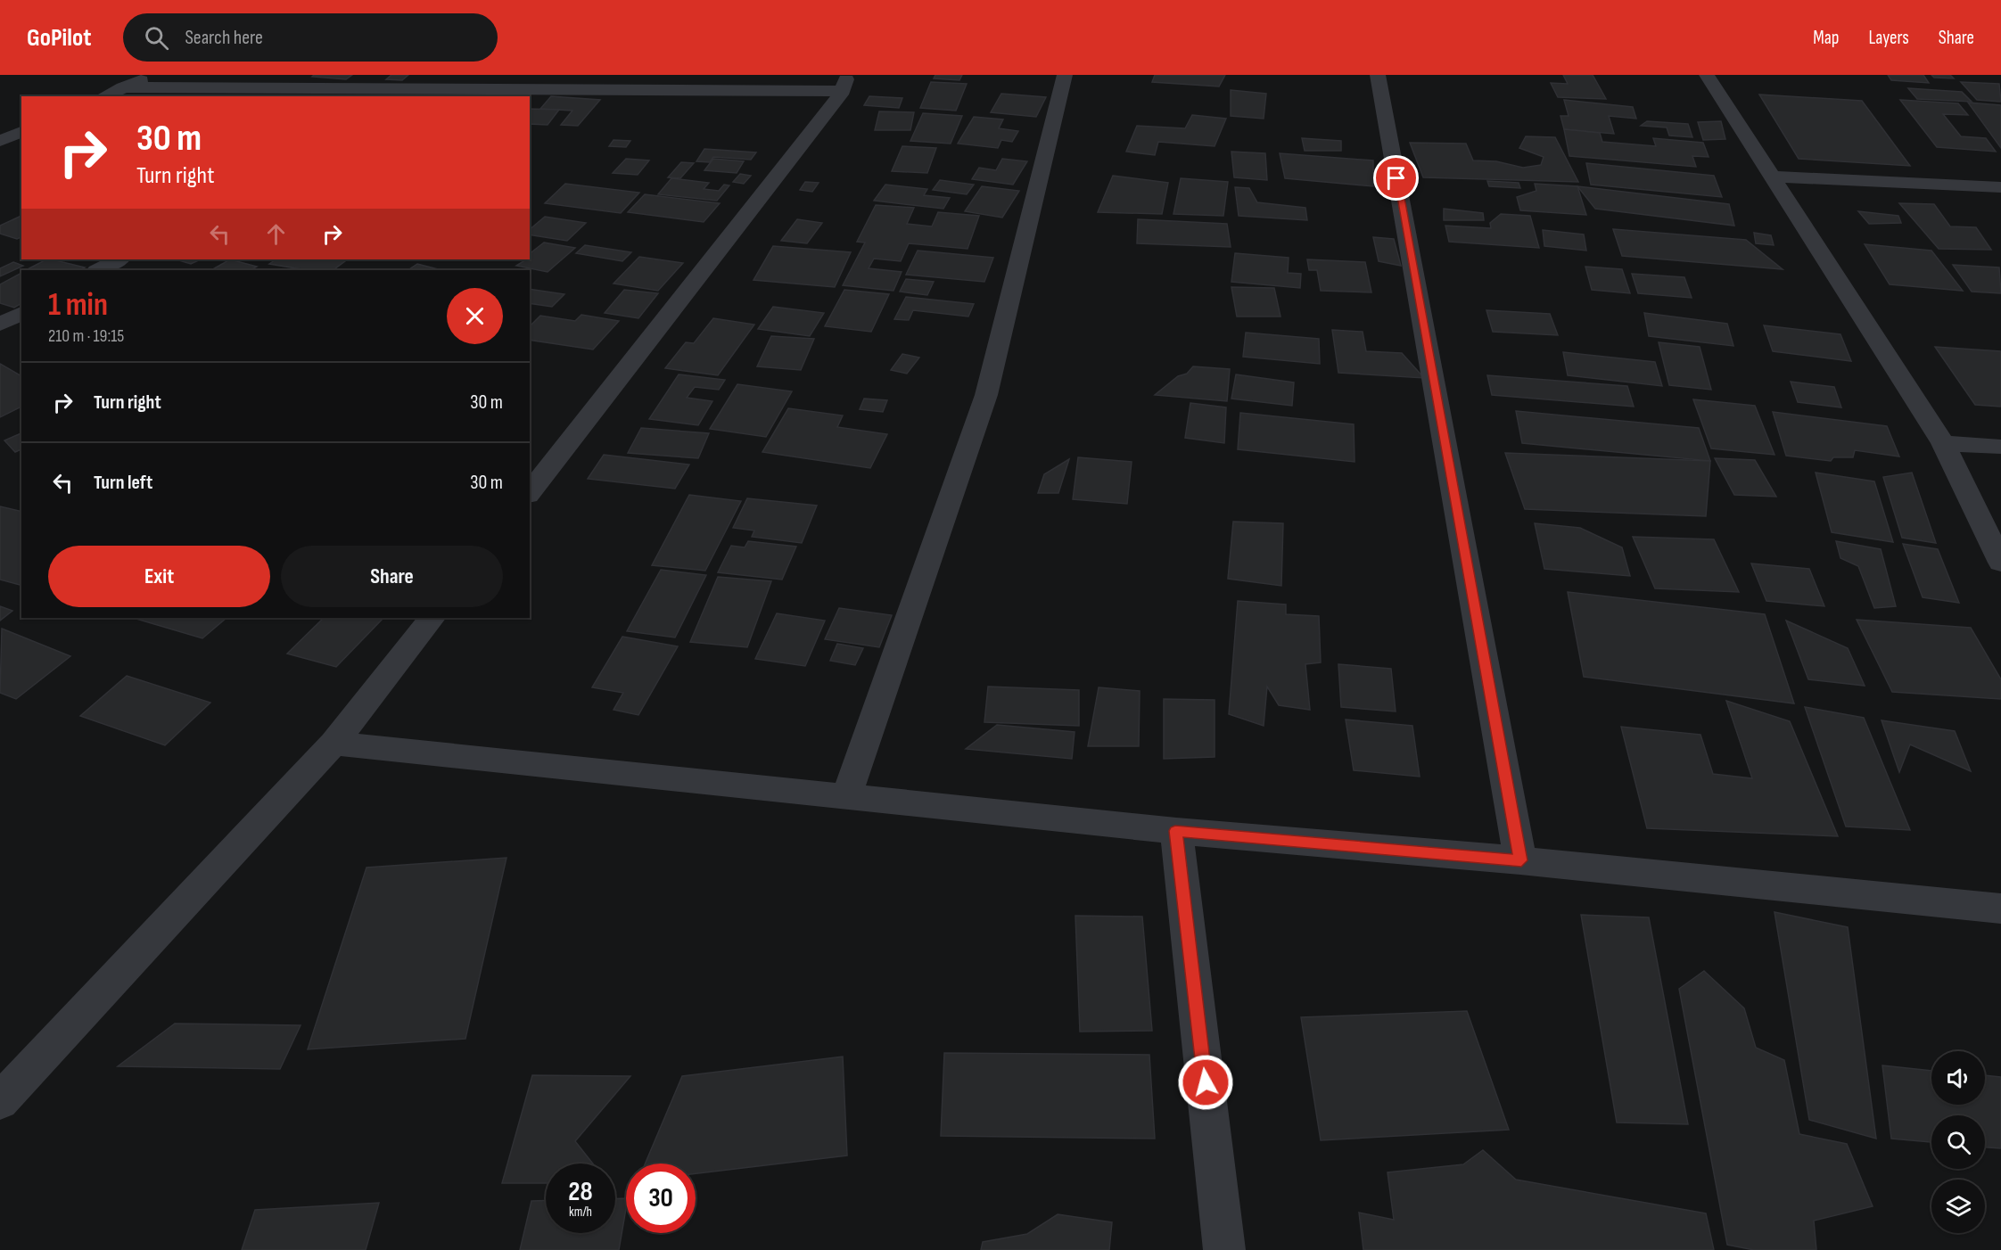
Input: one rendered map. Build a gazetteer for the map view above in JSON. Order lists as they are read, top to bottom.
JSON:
{
  "page": {
    "header": "GoPilot",
    "search": "Search here",
    "nav": ["Map", "Layers", "Share"],
    "turn": ["30 m", "Turn right"],
    "heading": ["1 min", "210 m · 19:15"],
    "list": [
      {
        "name": "Turn right",
        "value": "30 m"
      },
      {
        "name": "Turn left",
        "value": "30 m"
      }
    ],
    "buttons": ["Exit", "Share"],
    "speed": "28 km/h",
    "limit": "30"
  }
}
